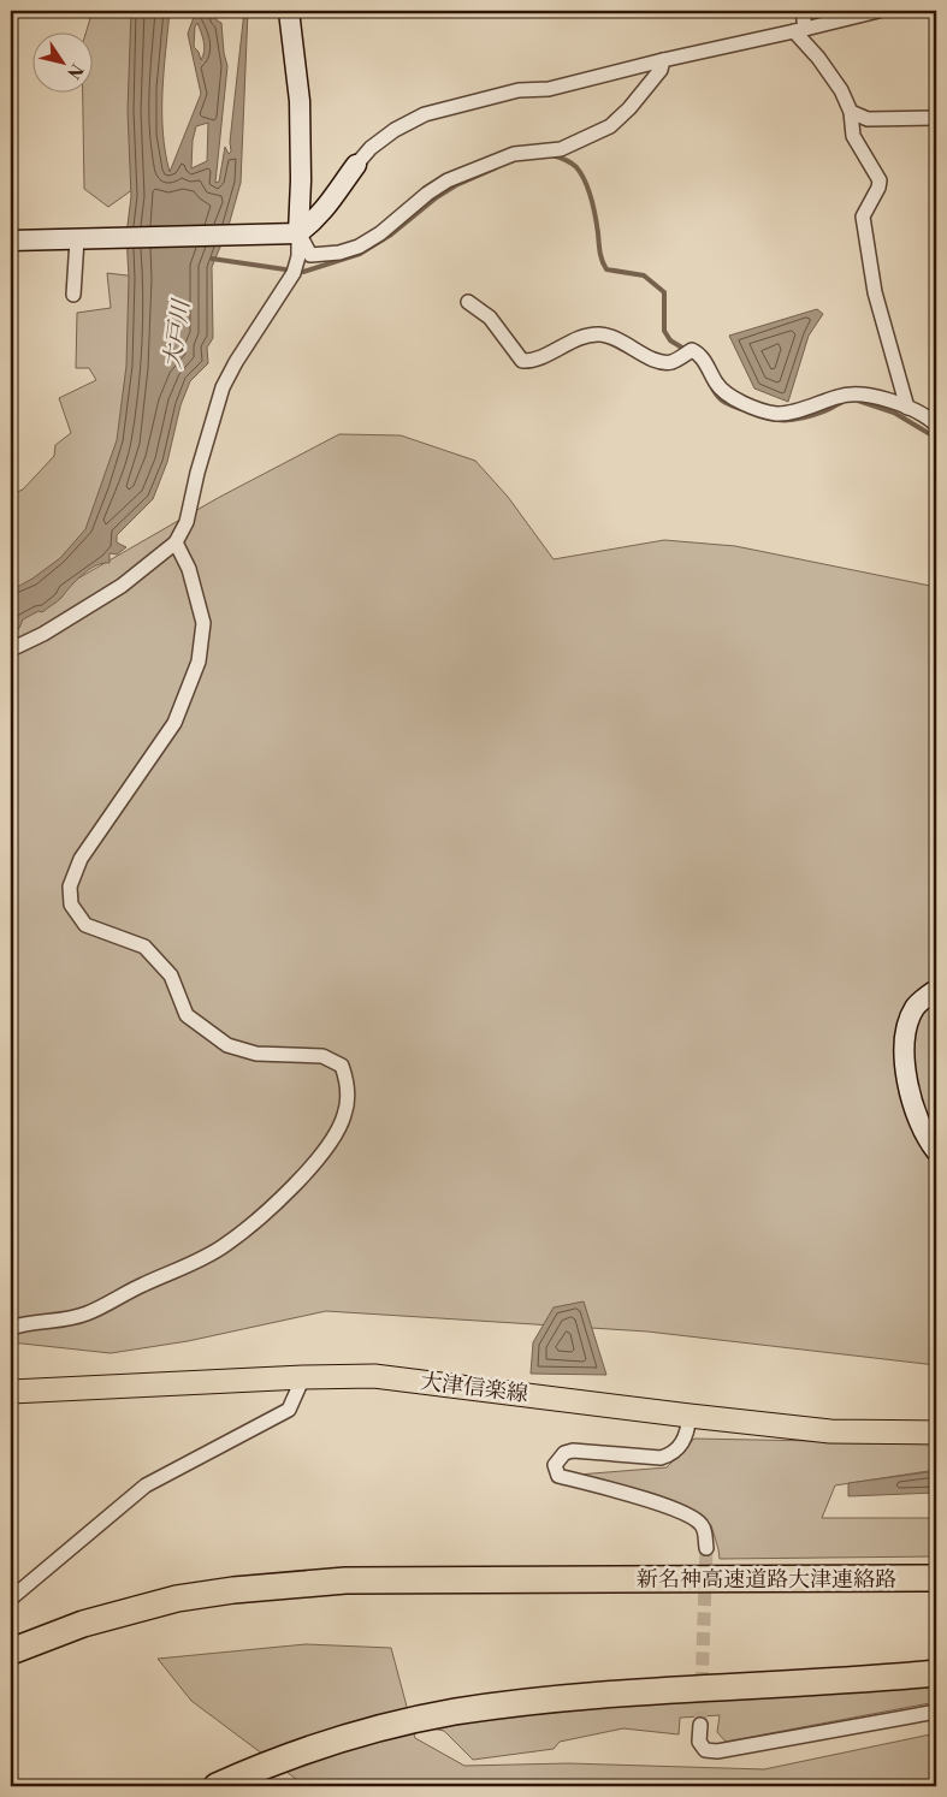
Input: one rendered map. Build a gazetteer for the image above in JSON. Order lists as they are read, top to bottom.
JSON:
{
  "streets": {
    "highway": ["新名神高速道路大津連絡路"],
    "main road": ["大津信楽線"]
  },
  "water": ["大戸川"],
  "north": "bottom right"
}
